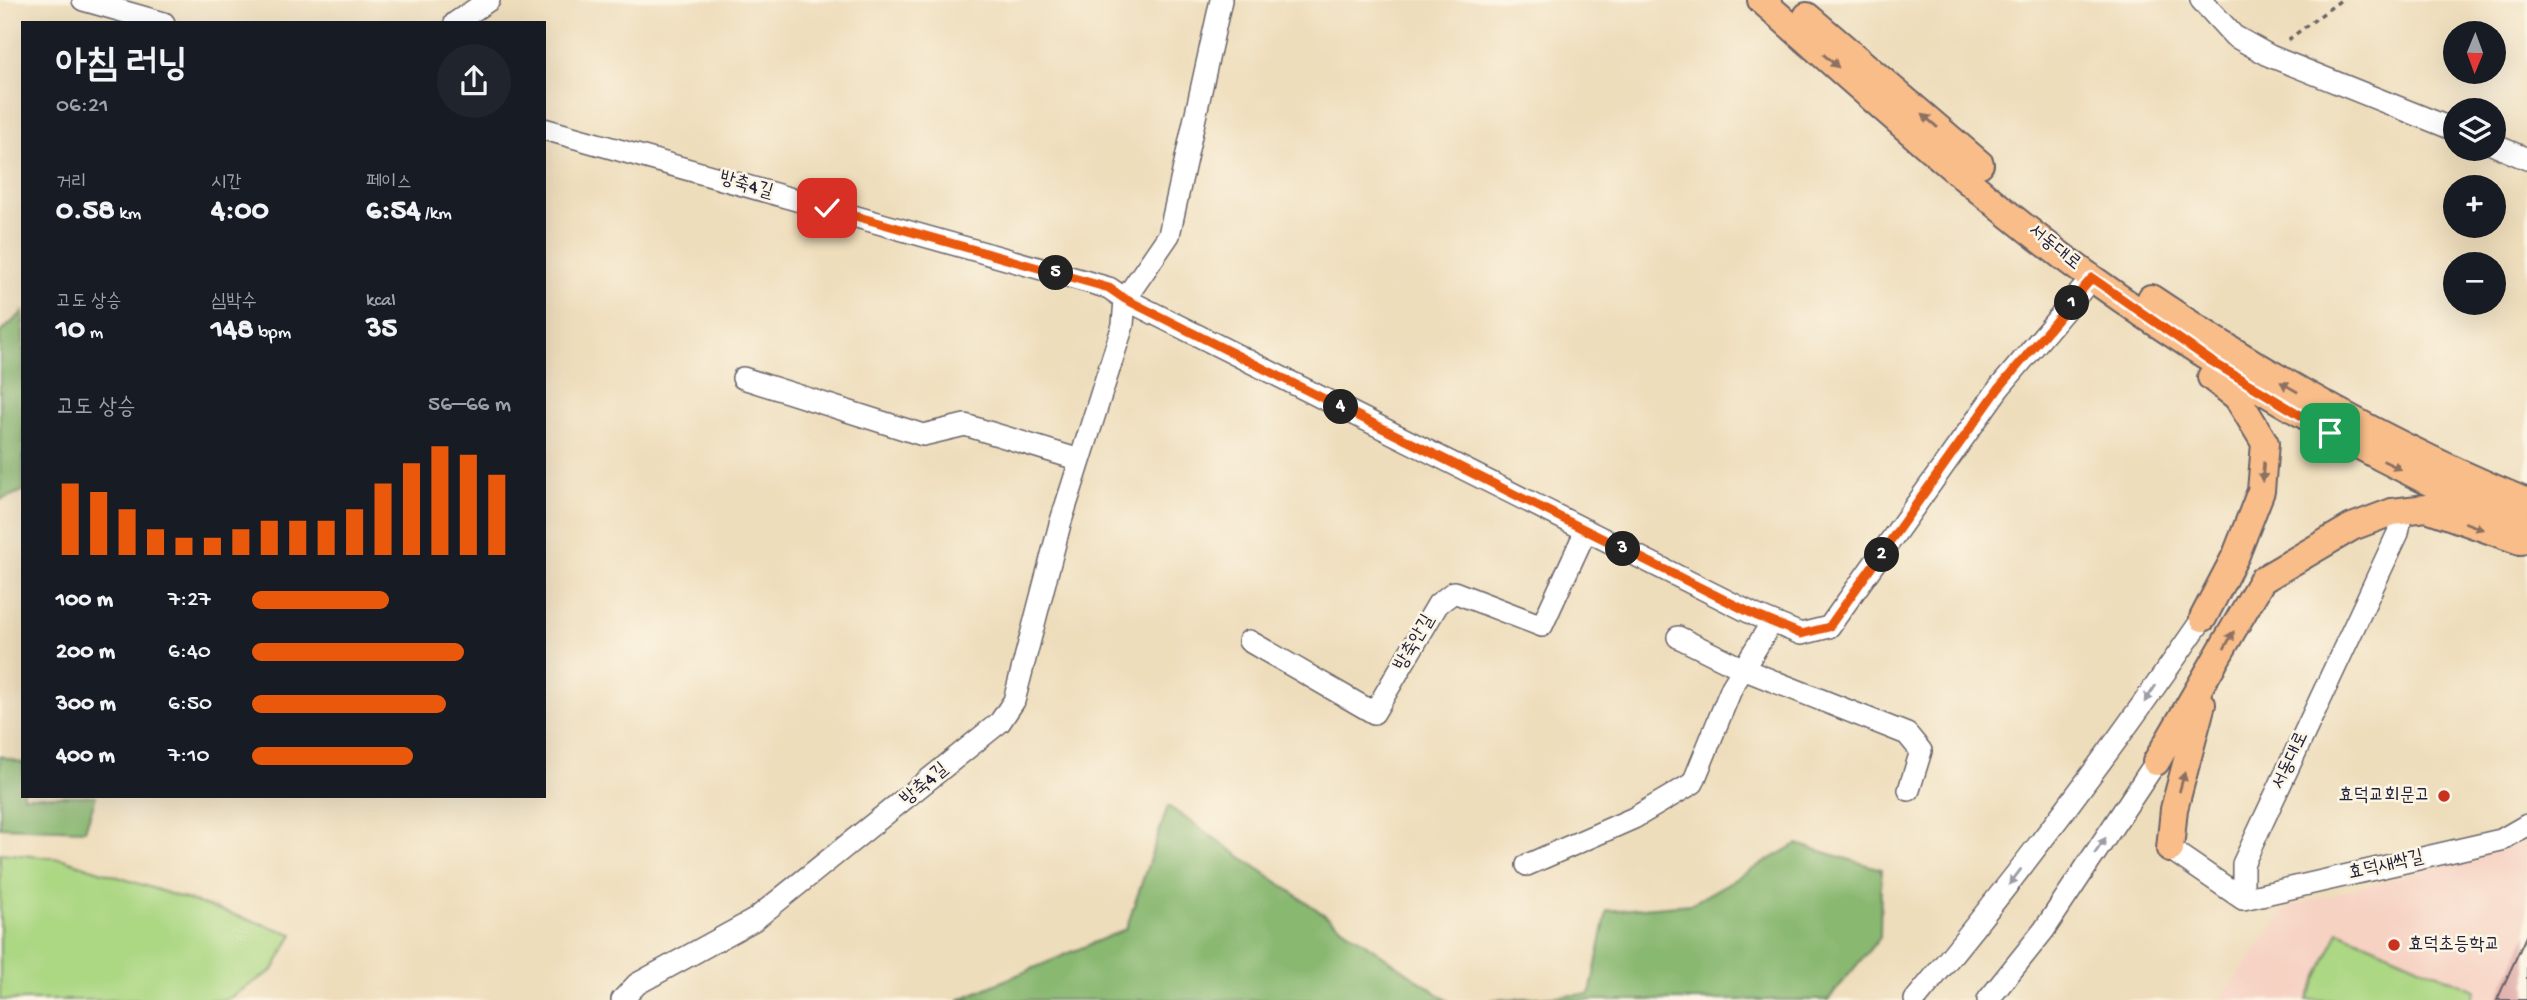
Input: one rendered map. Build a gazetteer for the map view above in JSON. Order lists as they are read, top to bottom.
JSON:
{
  "streets": {
    "main road": ["서동대로"],
    "street": ["방축4길", "방축안길", "효덕새싹길"]
  },
  "crossings": [
    ["서동대로", "효덕새싹길"]
  ],
  "places": ["효덕교회문고", "효덕초등학교"],
  "north": "bottom",
  "page": {
    "map_buttons": ["+", "−"],
    "heading": ["아침 러닝", "06:21"],
    "stats": [
      ["거리", "0.58 km"],
      ["시간", "4:00"],
      ["페이스", "6:54 /km"],
      ["고도 상승", "10 m"],
      ["심박수", "148 bpm"],
      ["kcal", "35"]
    ],
    "pins": [
      "5",
      "1",
      "4",
      "3",
      "2"
    ],
    "chart": ["고도 상승", "56–66 m"],
    "list": [
      {
        "name": "100 m",
        "note": "7:27"
      },
      {
        "name": "200 m",
        "note": "6:40"
      },
      {
        "name": "300 m",
        "note": "6:50"
      },
      {
        "name": "400 m",
        "note": "7:10"
      }
    ]
  }
}
